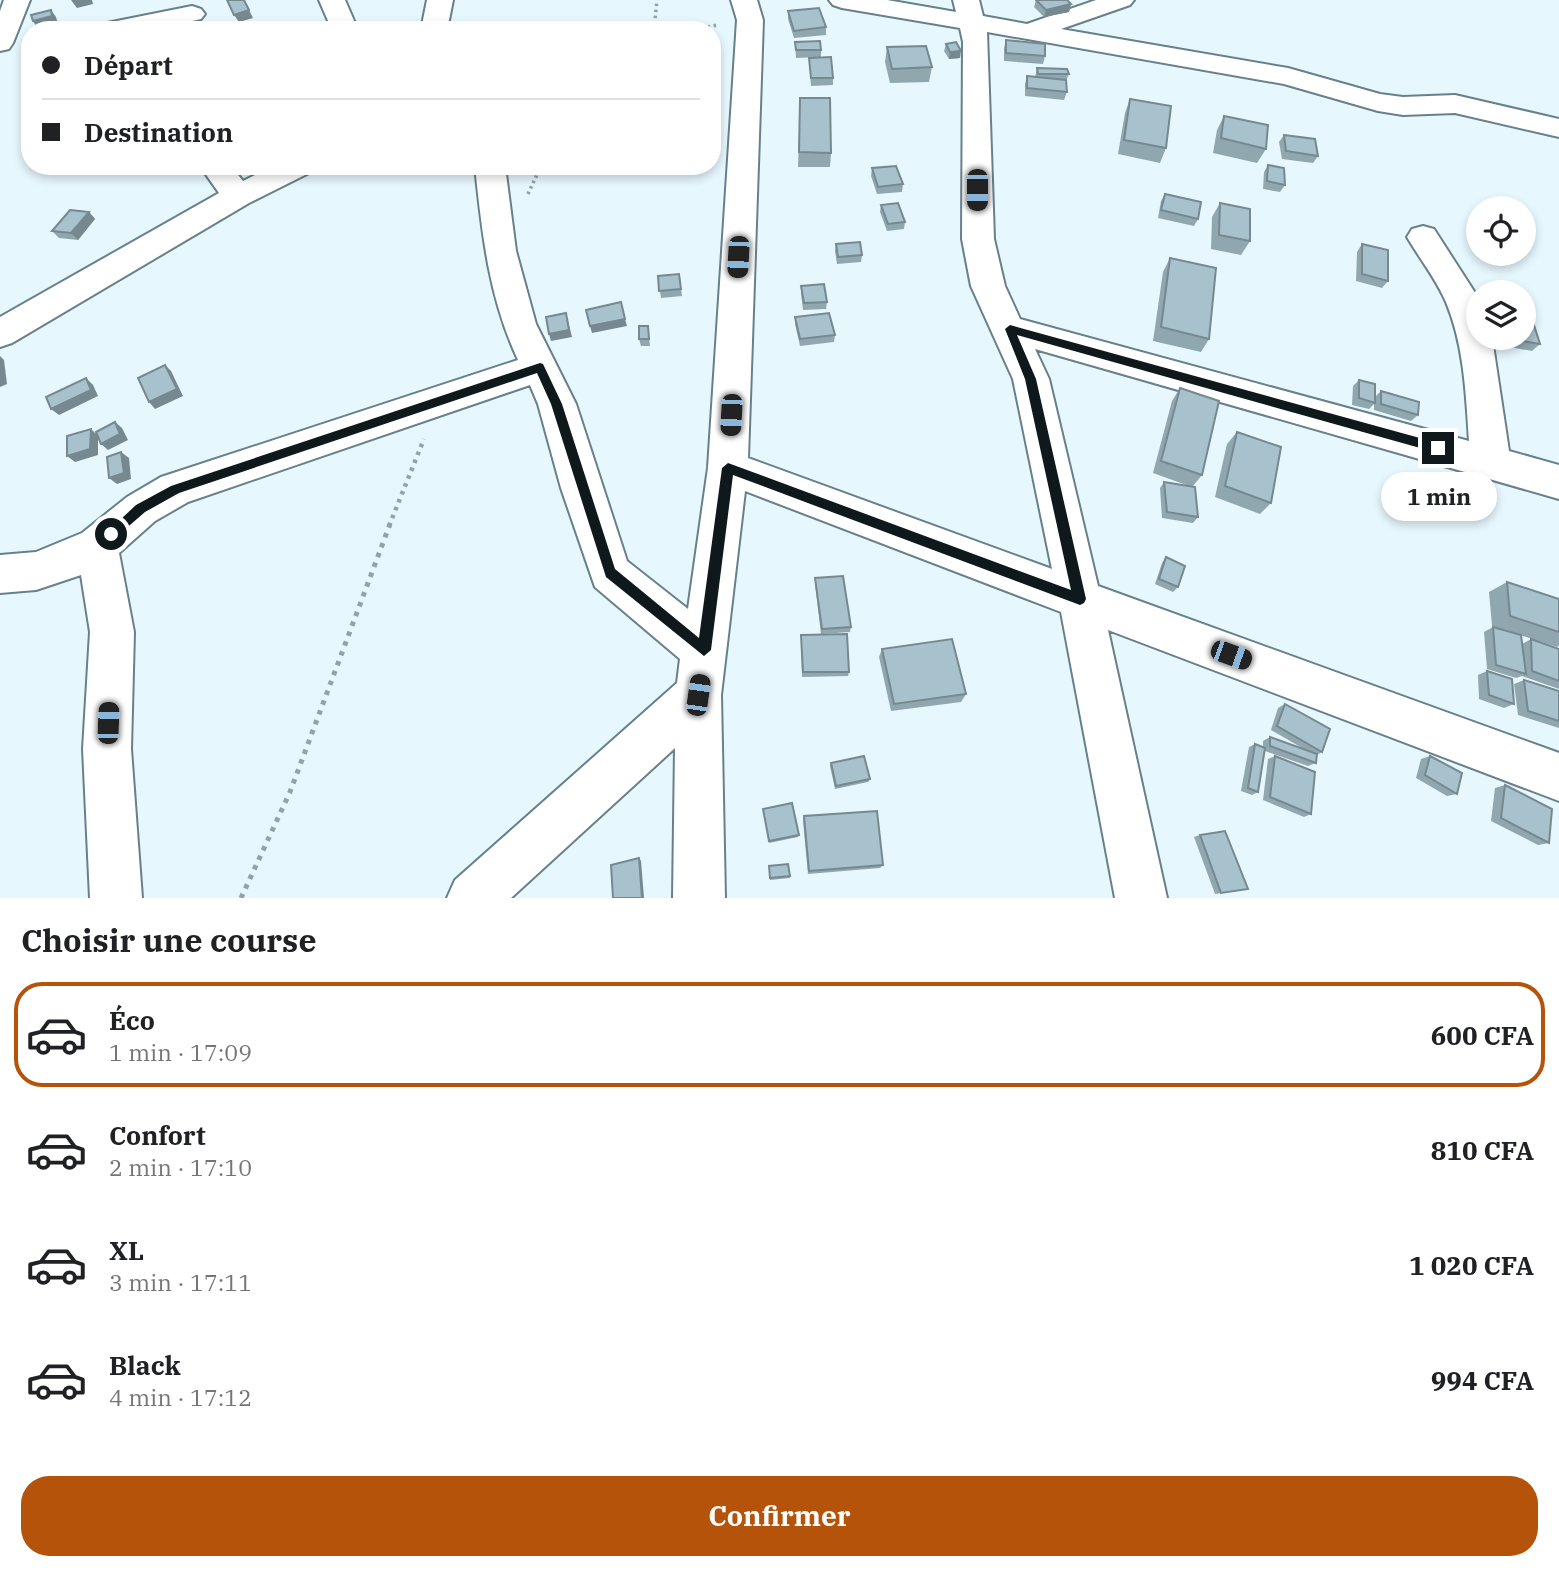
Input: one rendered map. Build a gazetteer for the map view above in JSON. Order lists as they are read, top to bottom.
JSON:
{
  "page": {
    "banner": ["Départ", "Destination"],
    "bubble": "1 min",
    "heading": "Choisir une course",
    "list": [
      {
        "name": "Éco",
        "note": "1 min · 17:09",
        "value": "600 CFA"
      },
      {
        "name": "Confort",
        "note": "2 min · 17:10",
        "value": "810 CFA"
      },
      {
        "name": "XL",
        "note": "3 min · 17:11",
        "value": "1 020 CFA"
      },
      {
        "name": "Black",
        "note": "4 min · 17:12",
        "value": "994 CFA"
      }
    ],
    "buttons": "Confirmer"
  }
}
